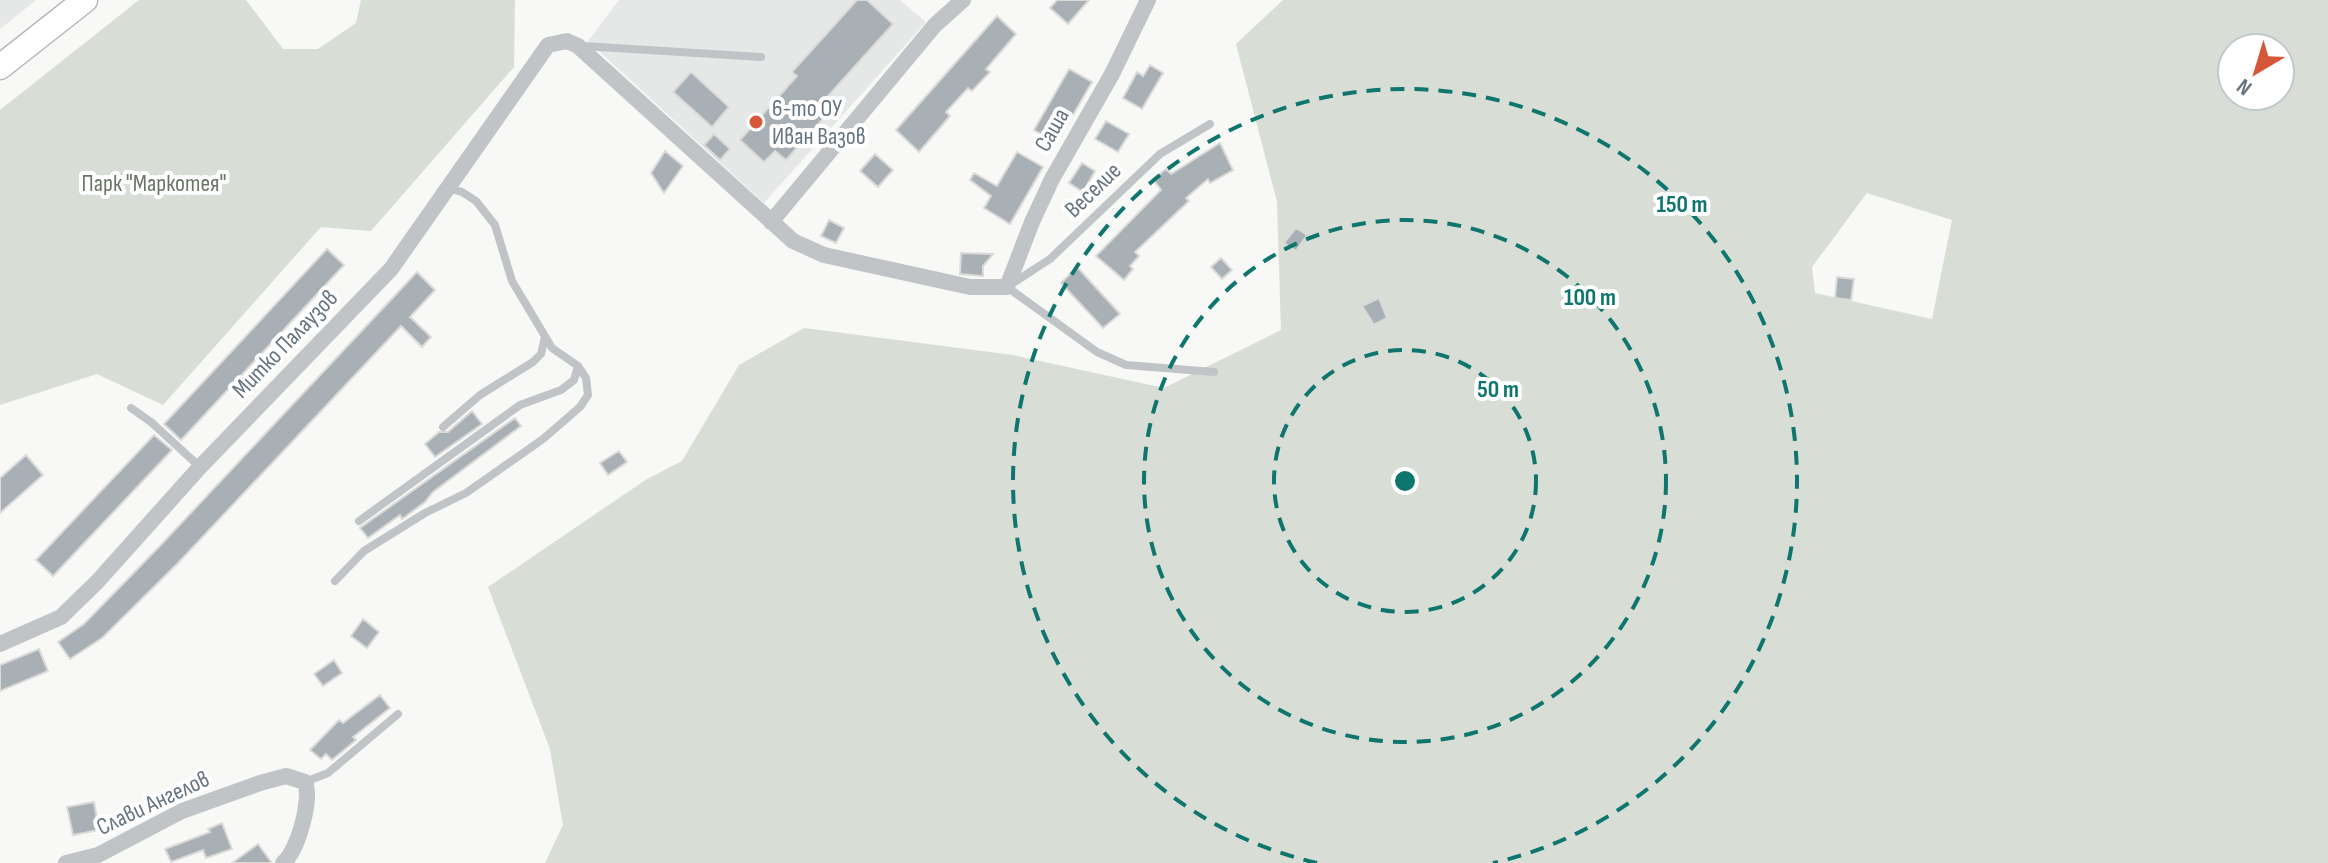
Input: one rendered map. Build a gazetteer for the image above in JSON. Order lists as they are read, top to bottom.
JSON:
{
  "streets": {
    "street": ["Саша", "Митко Палаузов", "Слави Ангелов"],
    "lane": ["Веселие"]
  },
  "crossings": [
    ["Саша", "Веселие"]
  ],
  "parks": ["Парк \"Маркотея\""],
  "places": ["6-то ОУ Иван Вазов"],
  "north": "bottom left",
  "rings": ["150 m", "100 m", "50 m"]
}
